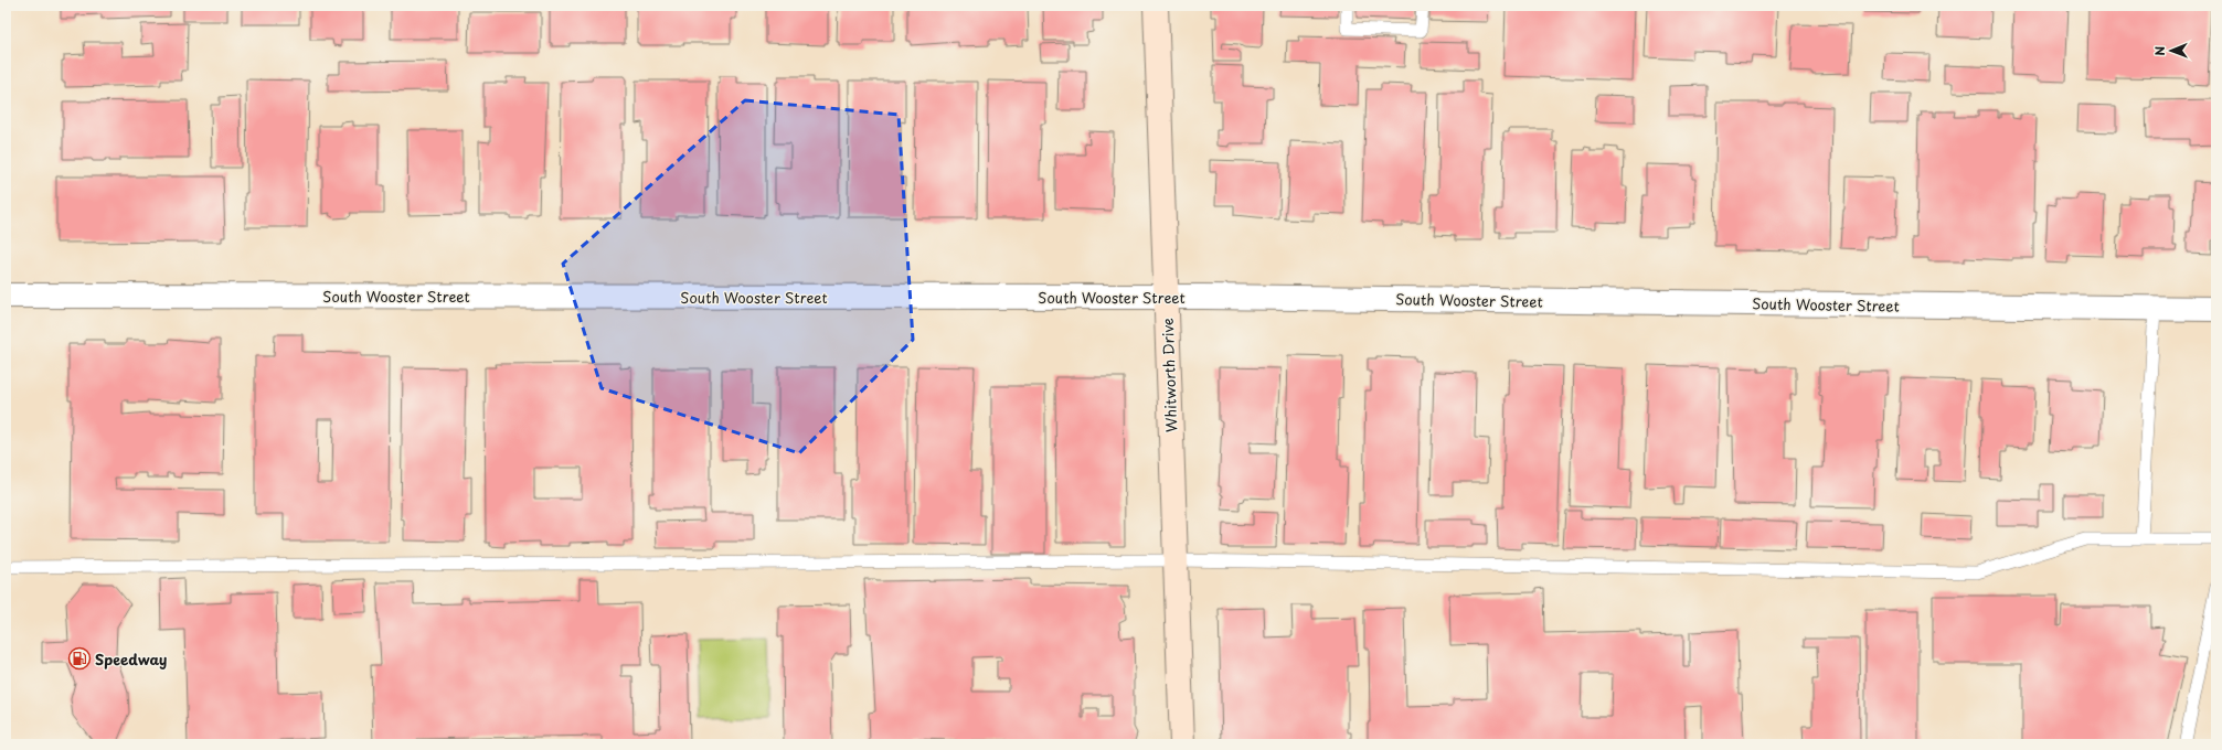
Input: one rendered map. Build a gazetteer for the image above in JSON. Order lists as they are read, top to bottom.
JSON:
{
  "streets": {
    "street": ["South Wooster Street", "Whitworth Drive"]
  },
  "crossings": [
    ["South Wooster Street", "Whitworth Drive"]
  ],
  "places": {
    "fuel station": ["Speedway"]
  },
  "north": "left"
}
